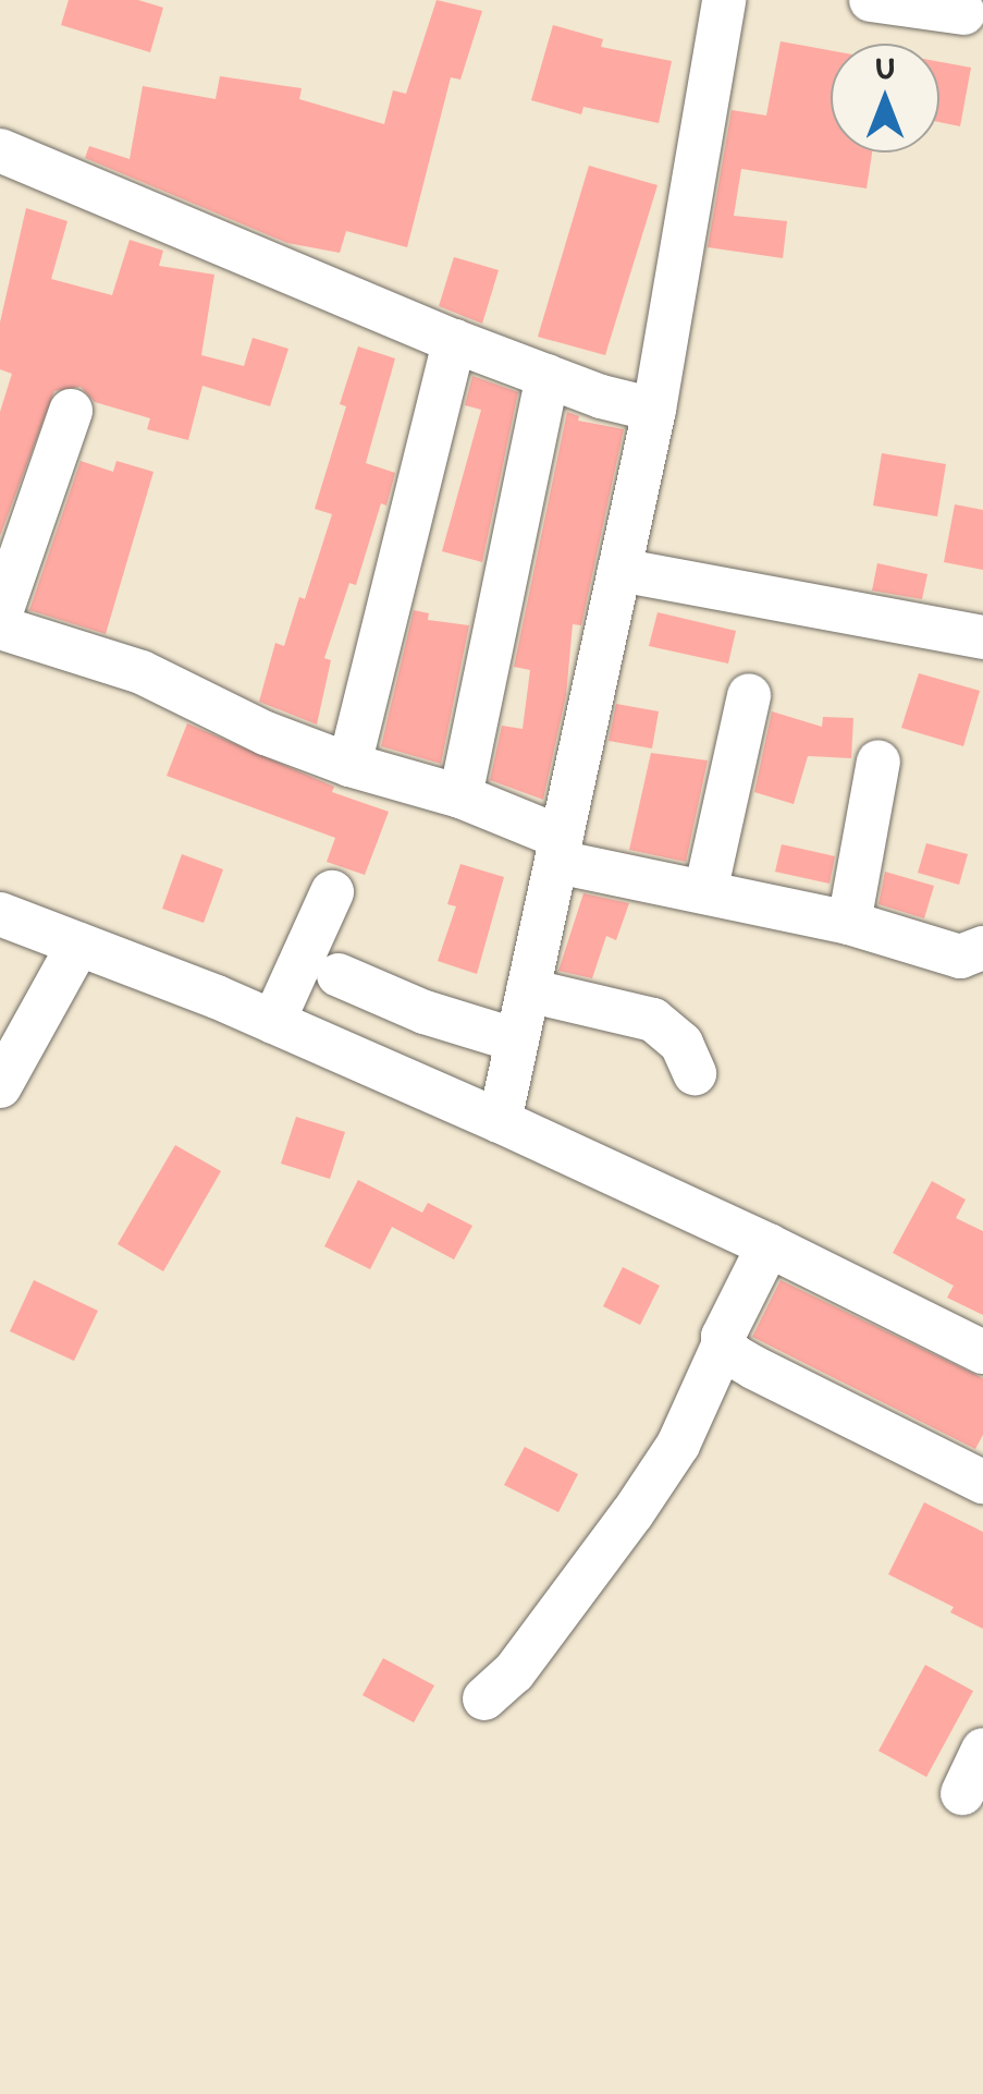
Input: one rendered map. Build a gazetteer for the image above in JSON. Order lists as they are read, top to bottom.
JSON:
{
  "north": "top"
}
